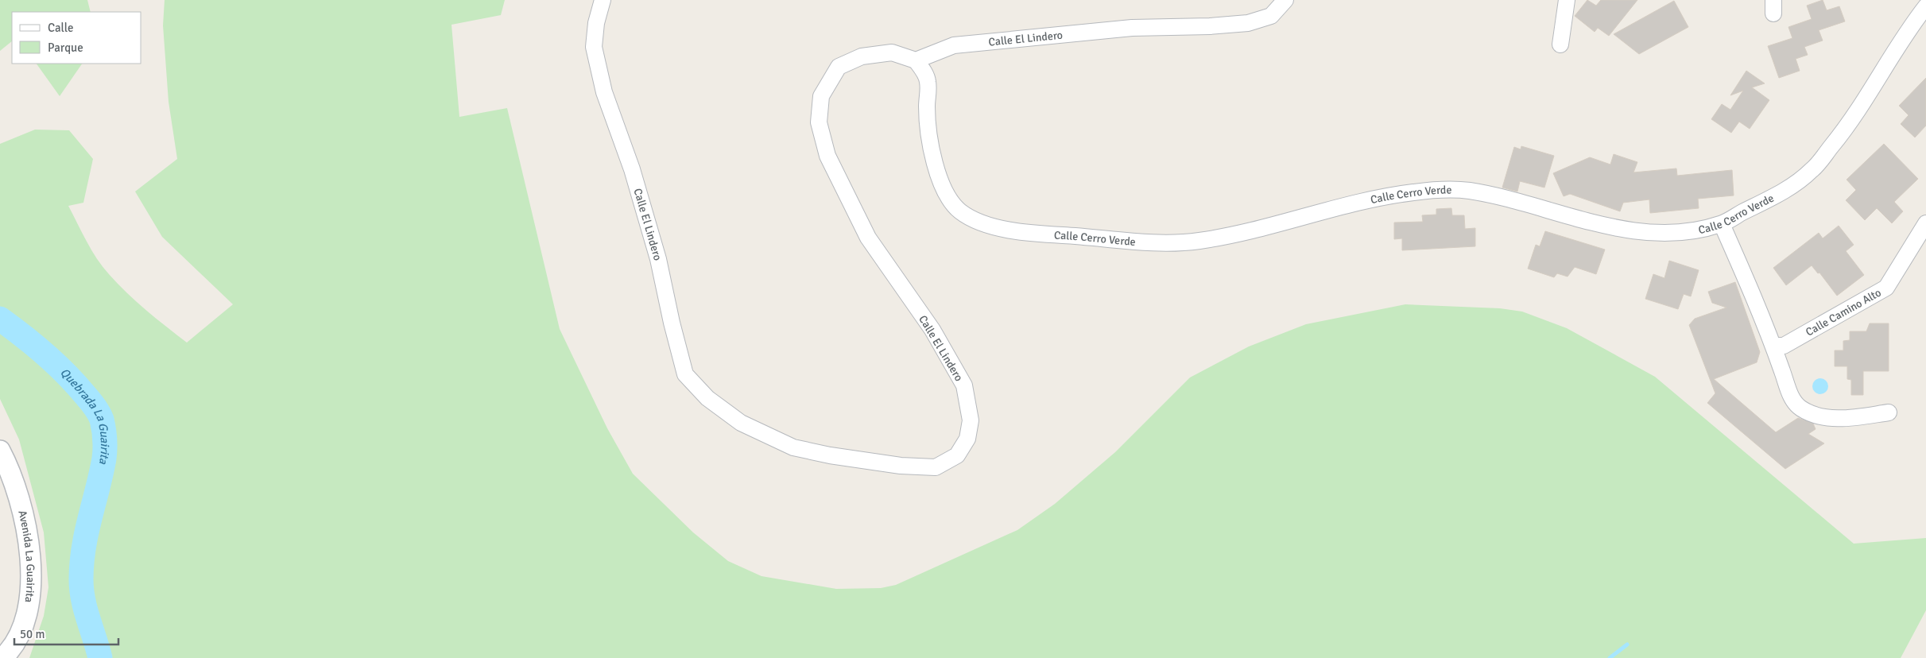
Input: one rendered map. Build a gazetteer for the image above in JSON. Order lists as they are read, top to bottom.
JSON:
{
  "streets": {
    "street": [
      "Calle El Lindero",
      "Calle Cerro Verde",
      "Calle Camino Alto",
      "Avenida La Guairita"
    ]
  },
  "crossings": [
    ["Calle El Lindero", "Calle Cerro Verde"]
  ],
  "water": ["Quebrada La Guairita"],
  "legend": ["Calle", "Parque"],
  "scale_bar": "50 m"
}
